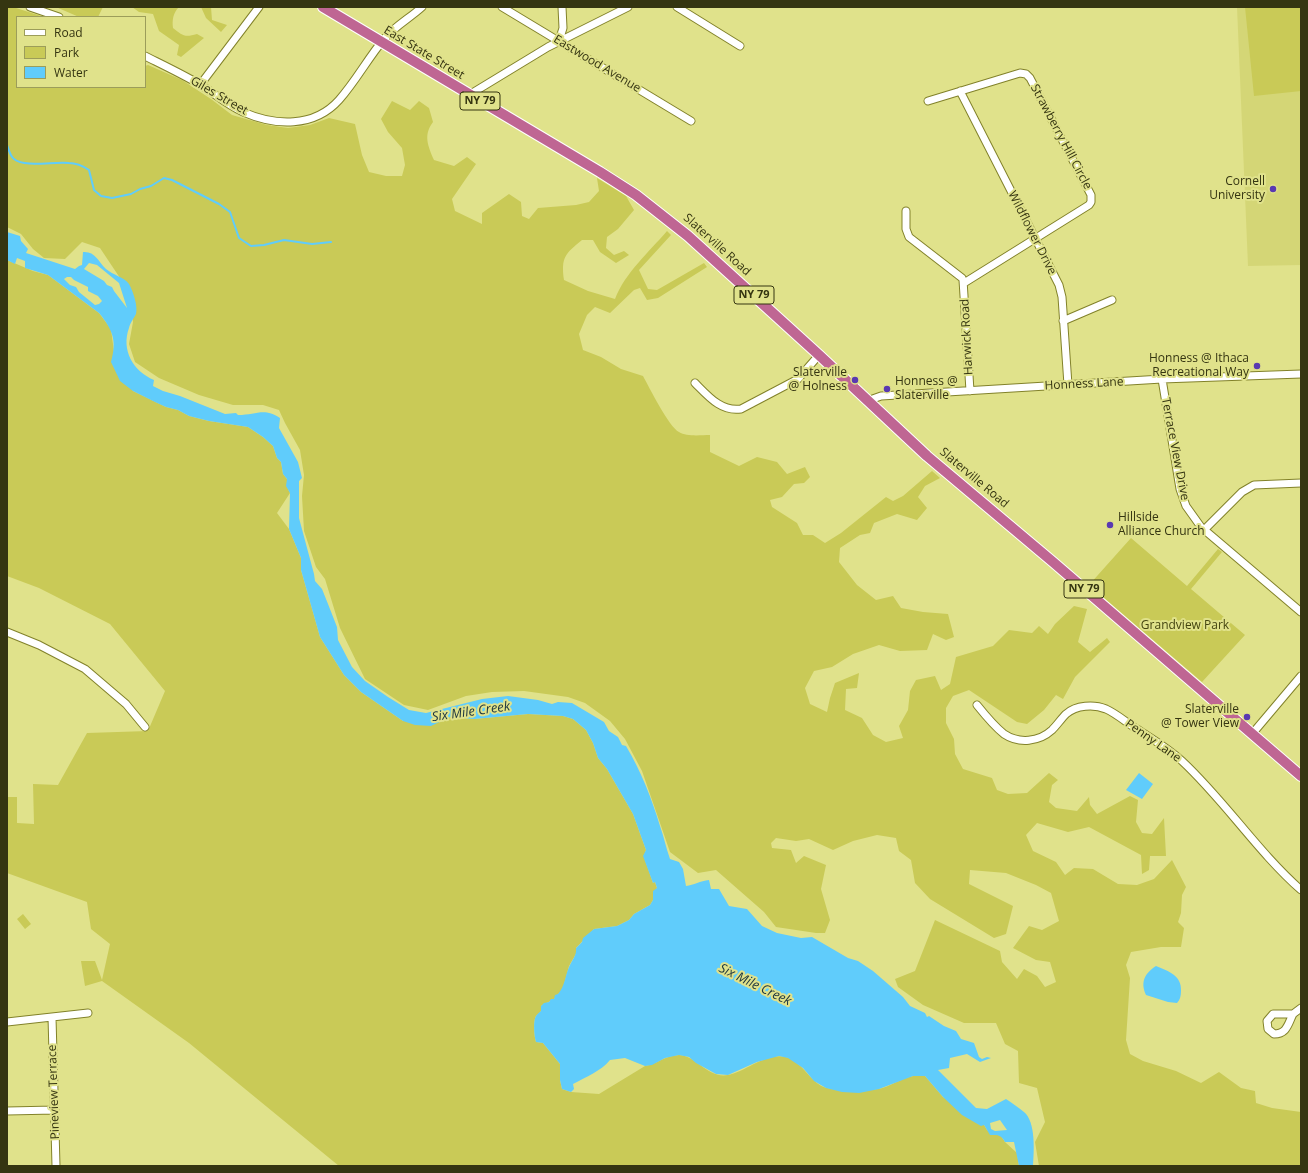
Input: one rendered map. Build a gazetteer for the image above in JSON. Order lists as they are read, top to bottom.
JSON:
{
  "streets": {
    "highway": ["East State Street", "NY 79", "Slaterville Road"],
    "street": [
      "Eastwood Avenue",
      "Giles Street",
      "Strawberry Hill Circle",
      "Wildflower Drive",
      "Harwick Road",
      "Honness Lane",
      "Terrace View Drive",
      "Penny Lane",
      "Pineview Terrace"
    ]
  },
  "crossings": [
    ["East State Street", "Giles Street"],
    ["East State Street", "Slaterville Road"],
    ["Strawberry Hill Circle", "Wildflower Drive"],
    ["Strawberry Hill Circle", "Harwick Road"],
    ["Wildflower Drive", "Honness Lane"],
    ["Slaterville Road", "Honness Lane"],
    ["Harwick Road", "Honness Lane"],
    ["Honness Lane", "Terrace View Drive"]
  ],
  "water": ["Six Mile Creek"],
  "parks": ["Grandview Park"],
  "places": [
    "Cornell University",
    "Honness @ Ithaca Recreational Way",
    "Slaterville @ Holness",
    "Honness @ Slaterville",
    "Hillside Alliance Church",
    "Slaterville @ Tower View"
  ],
  "legend": ["Road", "Park", "Water"]
}
